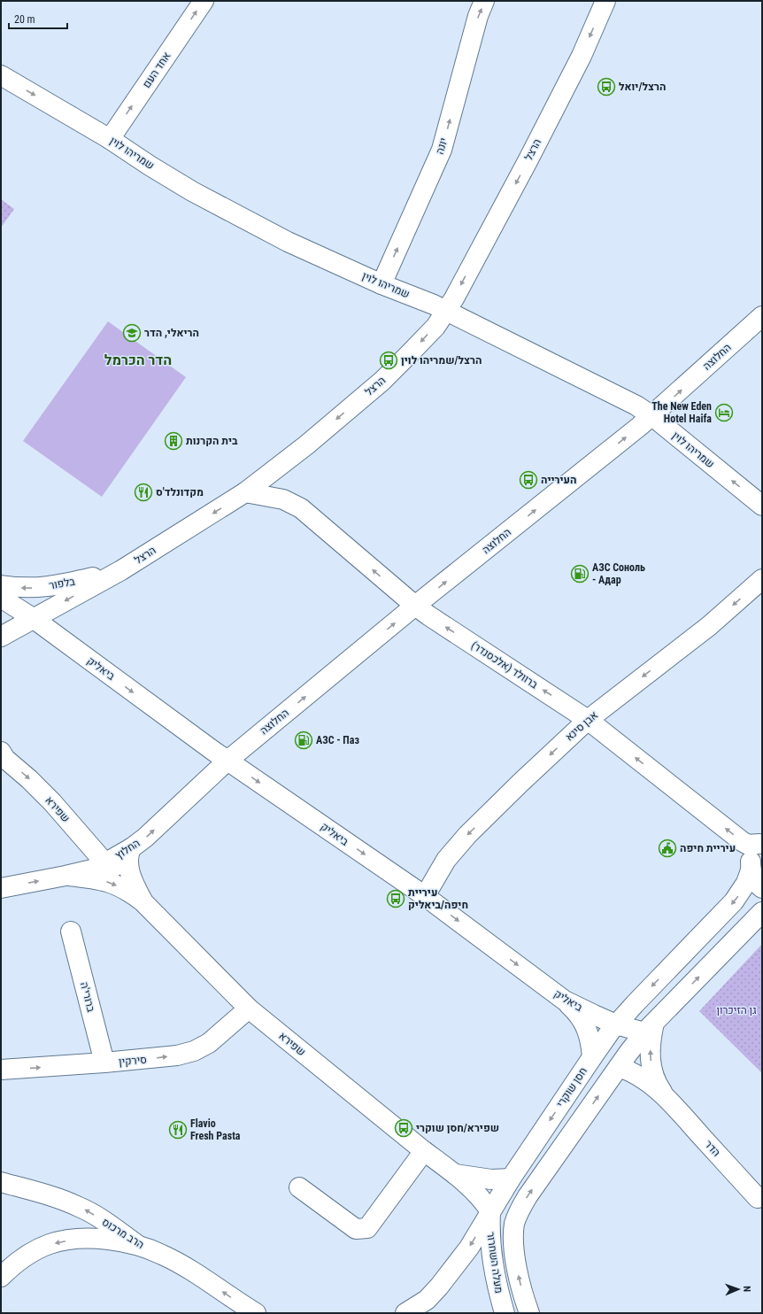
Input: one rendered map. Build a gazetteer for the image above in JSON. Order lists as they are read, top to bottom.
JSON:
{
  "streets": {
    "street": [
      "אחד העם",
      "יונה",
      "הרצל",
      "שמריהו לוין",
      "החלוצה",
      "בלפור",
      "ברוולד (אלכסנדר)",
      "ביאליק",
      "אבן סינא",
      "שפירא",
      "החלוץ",
      "ברורי'ה",
      "סירקין",
      "חסן שוקרי",
      "הדר",
      "הרב מרכוס",
      "מעלה השחרור"
    ]
  },
  "crossings": [
    ["אחד העם", "שמריהו לוין"],
    ["יונה", "שמריהו לוין"],
    ["הרצל", "שמריהו לוין"],
    ["הרצל", "בלפור"],
    ["הרצל", "ברוולד (אלכסנדר)"],
    ["הרצל", "ביאליק"],
    ["שמריהו לוין", "החלוצה"],
    ["החלוצה", "ברוולד (אלכסנדר)"],
    ["החלוצה", "ביאליק"],
    ["החלוצה", "החלוץ"],
    ["ברוולד (אלכסנדר)", "אבן סינא"],
    ["ברוולד (אלכסנדר)", "חסן שוקרי"],
    ["ביאליק", "אבן סינא"],
    ["ביאליק", "החלוץ"],
    ["ביאליק", "חסן שוקרי"],
    ["ביאליק", "הדר"],
    ["שפירא", "החלוץ"],
    ["שפירא", "סירקין"],
    ["שפירא", "חסן שוקרי"],
    ["שפירא", "מעלה השחרור"],
    ["ברורי'ה", "סירקין"],
    ["חסן שוקרי", "מעלה השחרור"],
    ["הדר", "מעלה השחרור"]
  ],
  "one_way": [
    "אחד העם",
    "יונה",
    "הרצל",
    "החלוצה",
    "בלפור",
    "ברוולד (אלכסנדר)",
    "ביאליק",
    "אבן סינא",
    "החלוץ",
    "סירקין",
    "הרב מרכוס",
    "מעלה השחרור"
  ],
  "districts": ["הדר הכרמל"],
  "parks": ["גן הזיכרון"],
  "places": {
    "bus stop": [
      "הרצל/יואל",
      "הרצל/שמריהו לוין",
      "העירייה",
      "עיריית חיפה/ביאליק",
      "שפירא/חסן שוקרי"
    ],
    "school or university": ["הריאלי, הדר"],
    "hotel": ["The New Eden Hotel Haifa"],
    "building": ["בית הקרנות"],
    "restaurant": ["מקדונלד'ס", "Flavio Fresh Pasta"],
    "fuel station": ["АЗС Соноль - Адар", "АЗС - Паз"],
    "public building": ["עיריית חיפה"]
  },
  "scale_bar": "20 m",
  "north": "right"
}
